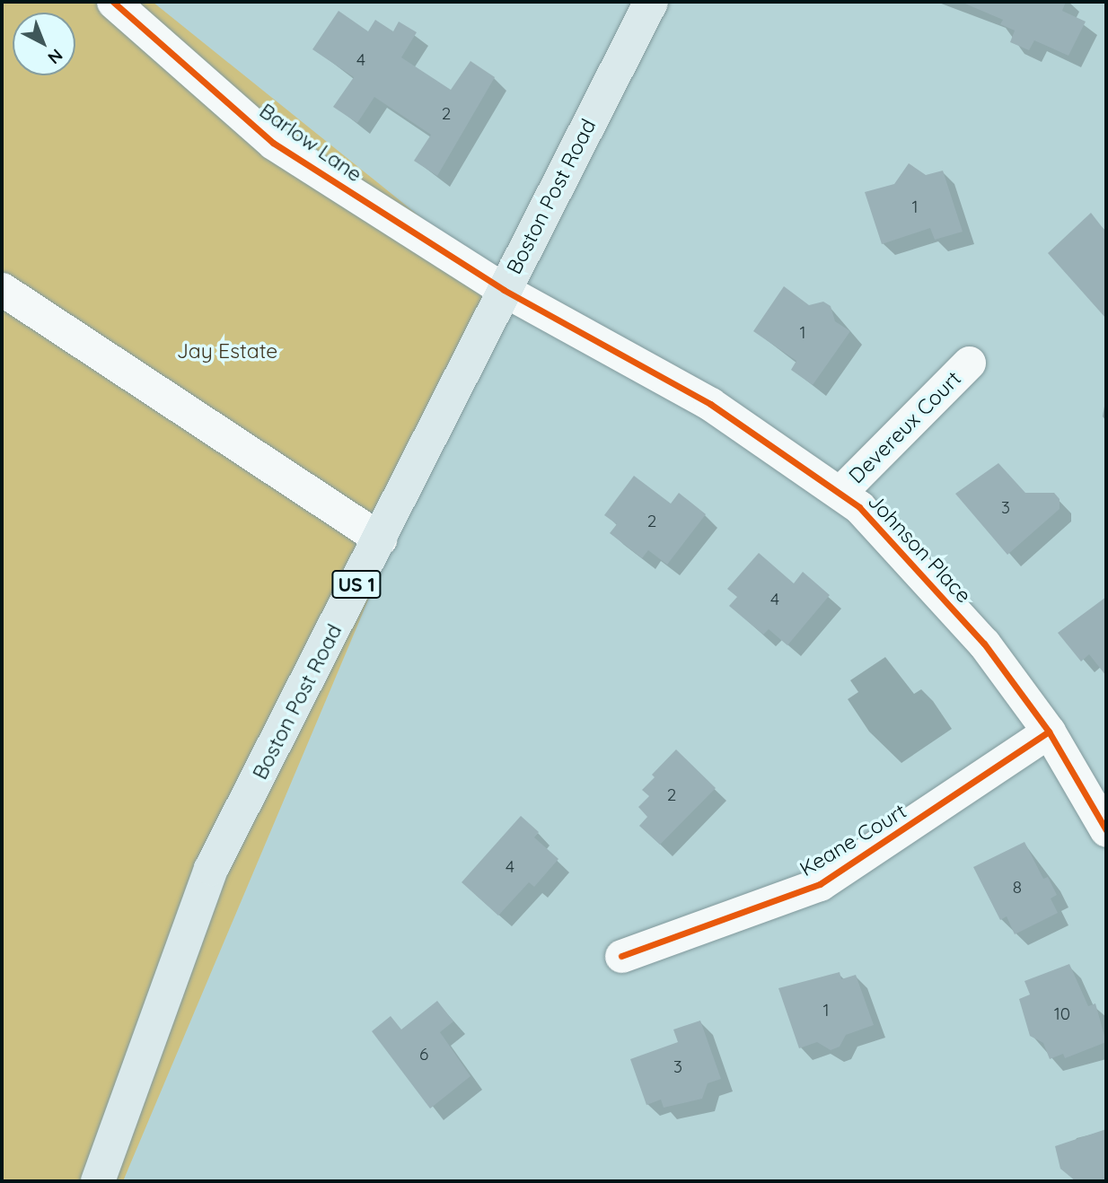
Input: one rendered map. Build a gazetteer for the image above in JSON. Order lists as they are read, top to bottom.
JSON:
{
  "streets": {
    "main road": ["Boston Post Road", "US 1"],
    "street": [
      "Barlow Lane",
      "Devereux Court",
      "Johnson Place",
      "Keane Court"
    ]
  },
  "crossings": [
    ["Barlow Lane", "Boston Post Road"],
    ["Barlow Lane", "Johnson Place"],
    ["Boston Post Road", "Johnson Place"],
    ["Devereux Court", "Johnson Place"],
    ["Johnson Place", "Keane Court"]
  ],
  "parks": ["Jay Estate"],
  "house_numbers": [
    "4",
    "2",
    "1",
    "1",
    "3",
    "2",
    "4",
    "2",
    "4",
    "8",
    "1",
    "10",
    "6",
    "3"
  ],
  "north": "bottom right"
}
